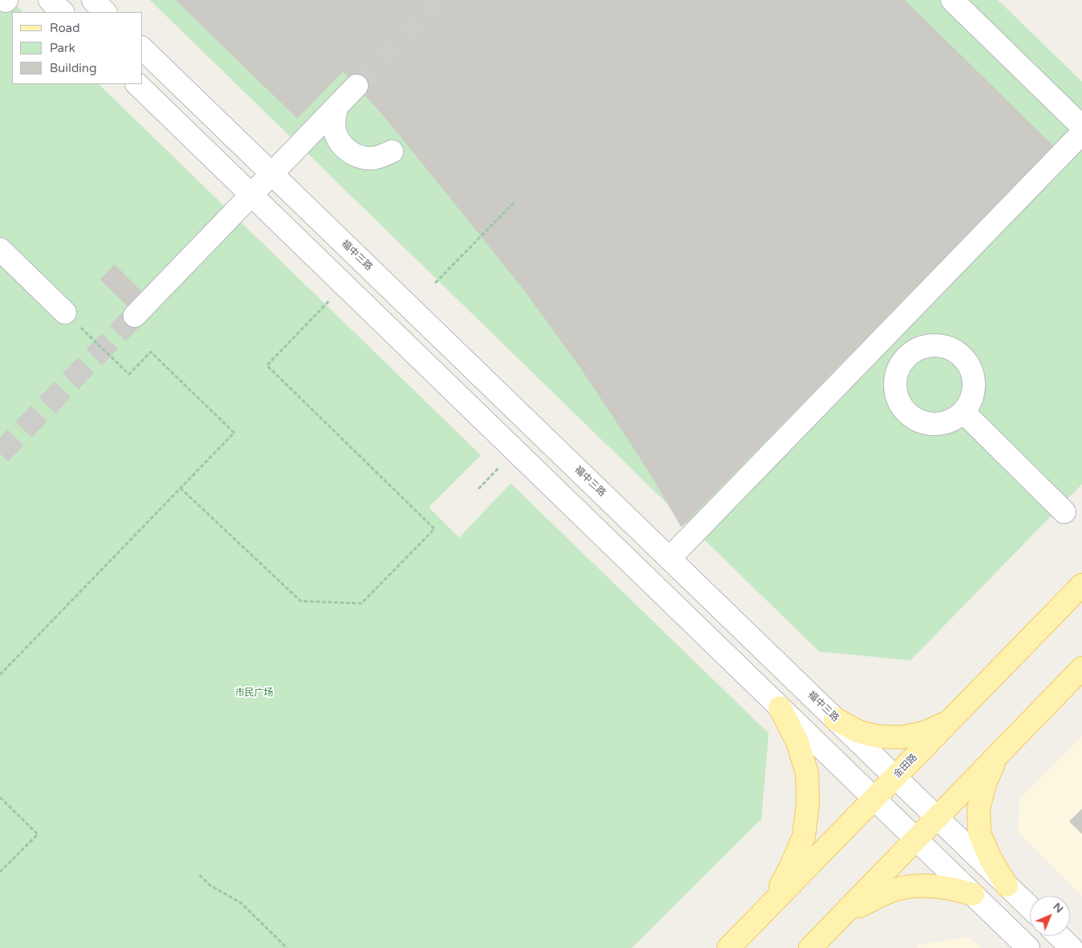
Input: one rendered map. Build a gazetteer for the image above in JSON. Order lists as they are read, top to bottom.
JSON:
{
  "streets": {
    "main road": ["金田路"],
    "street": ["福中三路"]
  },
  "crossings": [
    ["福中三路", "金田路"]
  ],
  "parks": ["市民广场"],
  "legend": ["Road", "Park", "Building"],
  "north": "top right"
}
